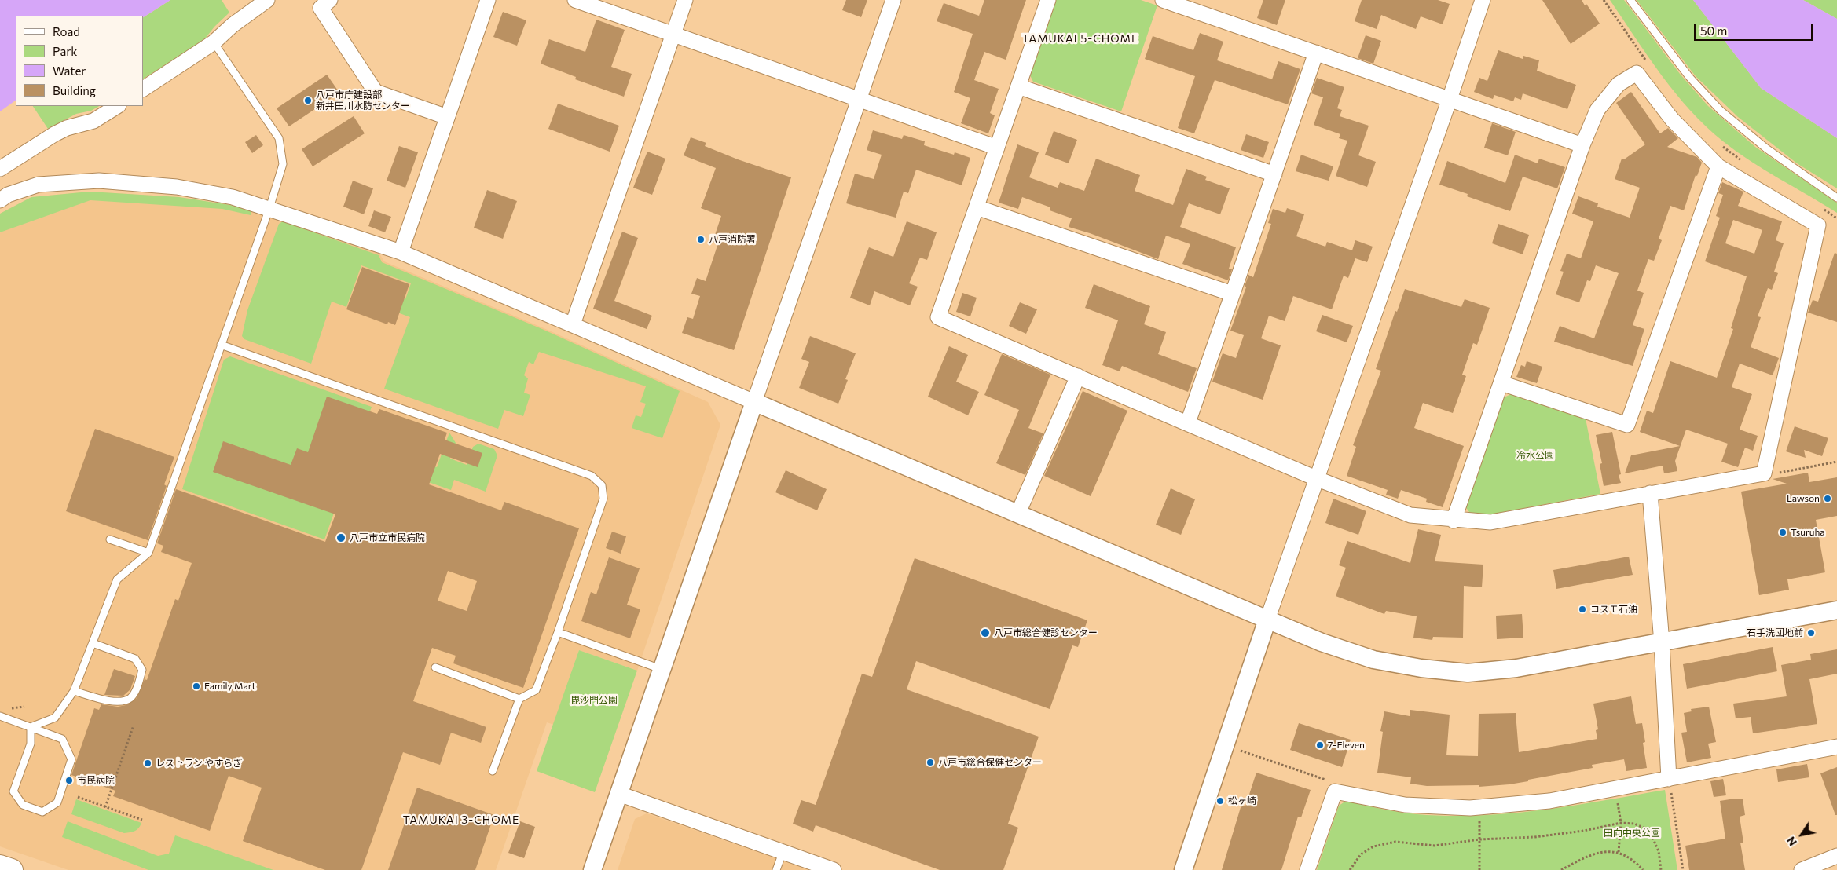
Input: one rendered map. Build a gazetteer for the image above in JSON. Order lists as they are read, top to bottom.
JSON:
{
  "districts": ["TAMUKAI 5-CHOME", "TAMUKAI 3-CHOME"],
  "parks": ["冷水公園", "毘沙門公園", "田向中央公園"],
  "places": [
    "八戸市庁建設部 新井田川水防センター",
    "八戸消防署",
    "Lawson",
    "Tsuruha",
    "八戸市立市民病院",
    "コスモ石油",
    "八戸市総合健診センター",
    "石手洗団地前",
    "Family Mart",
    "7-Eleven",
    "八戸市総合保健センター",
    "レストラン やすらぎ",
    "市民病院",
    "松ヶ崎"
  ],
  "legend": [
    "Road",
    "Park",
    "Water",
    "Building"
  ],
  "scale_bar": "50 m",
  "north": "bottom left"
}
